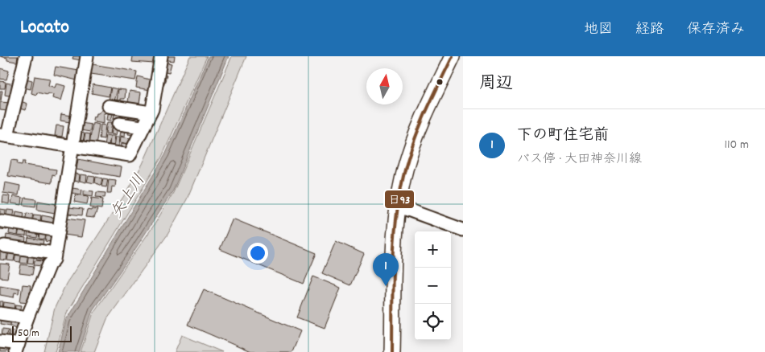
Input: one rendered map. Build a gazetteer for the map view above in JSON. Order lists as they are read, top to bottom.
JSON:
{
  "water": ["矢上川"],
  "lines": ["transit line 日93"],
  "scale_bar": "50 m",
  "north": "top",
  "page": {
    "header": "Locato",
    "nav": ["地図", "経路", "保存済み"],
    "heading": "周辺",
    "list": [
      {
        "mark": "1",
        "name": "下の町住宅前",
        "note": "バス停 · 大田神奈川線",
        "value": "110 m"
      }
    ],
    "map_buttons": ["+", "−"],
    "pins": "1",
    "scale": "50 m"
  }
}
